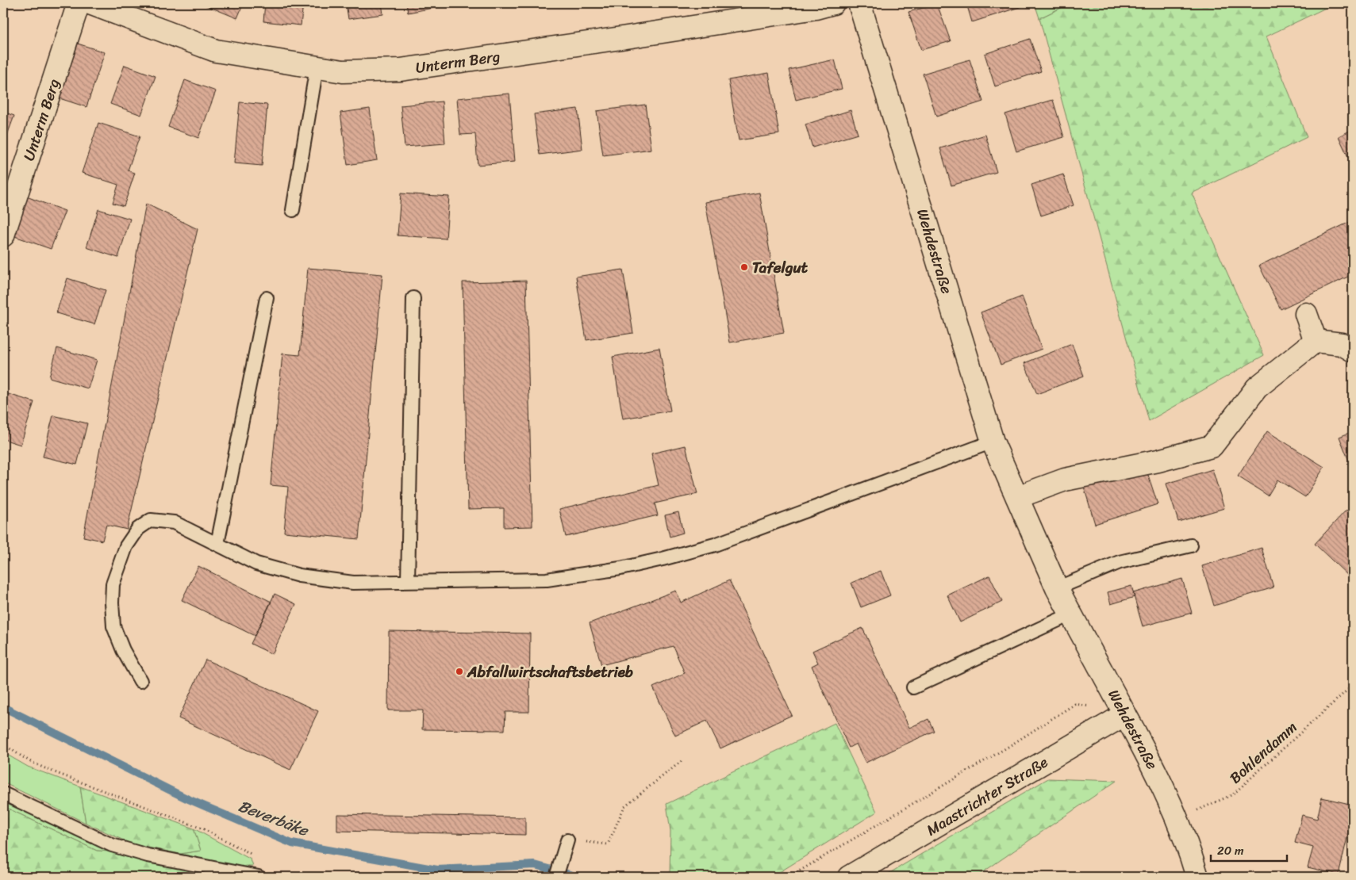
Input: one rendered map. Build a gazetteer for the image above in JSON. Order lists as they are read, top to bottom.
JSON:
{
  "streets": {
    "street": ["Unterm Berg", "Wehdestraße", "Maastrichter Straße"],
    "path": ["Bohlendamm"]
  },
  "crossings": [
    ["Wehdestraße", "Bohlendamm"],
    ["Wehdestraße", "Maastrichter Straße"]
  ],
  "water": ["Beverbäke"],
  "places": ["Tafelgut", "Abfallwirtschaftsbetrieb"],
  "scale_bar": "20 m"
}
